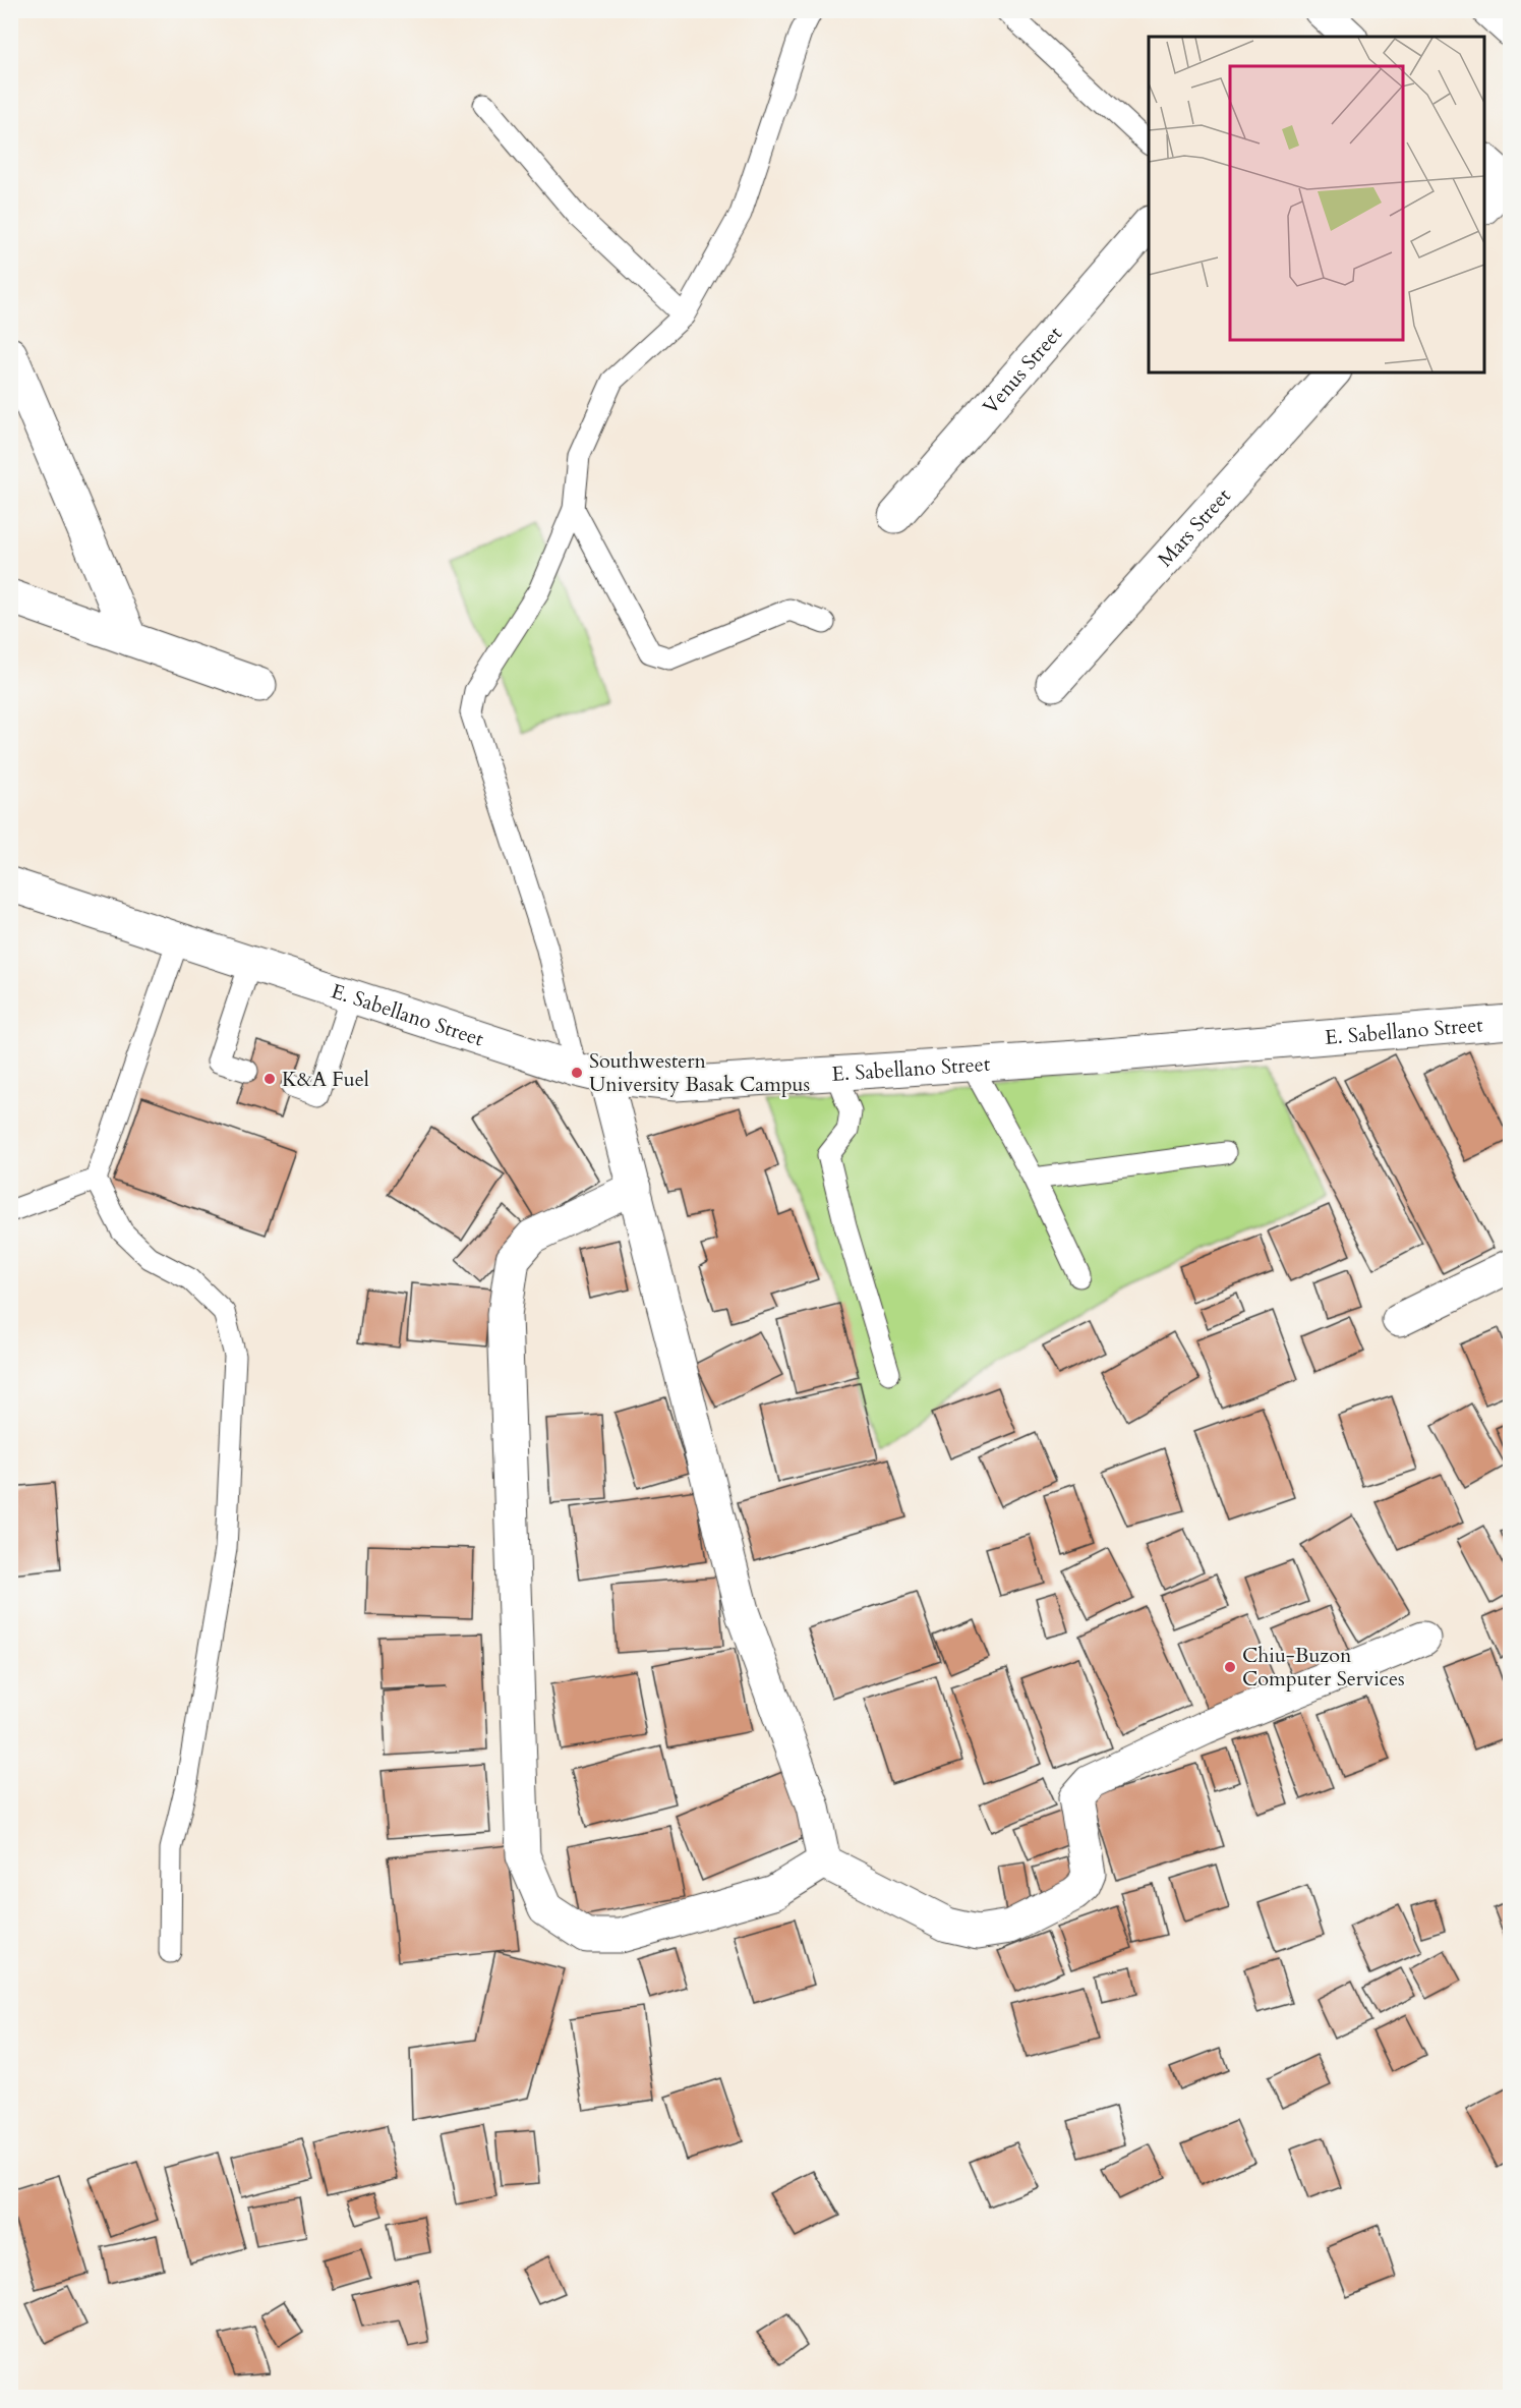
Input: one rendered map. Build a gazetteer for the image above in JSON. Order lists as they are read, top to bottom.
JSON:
{
  "streets": {
    "street": ["Venus Street", "Mars Street", "E. Sabellano Street"]
  },
  "places": ["Southwestern University Basak Campus", "K&A Fuel", "Chiu-Buzon Computer Services"]
}
